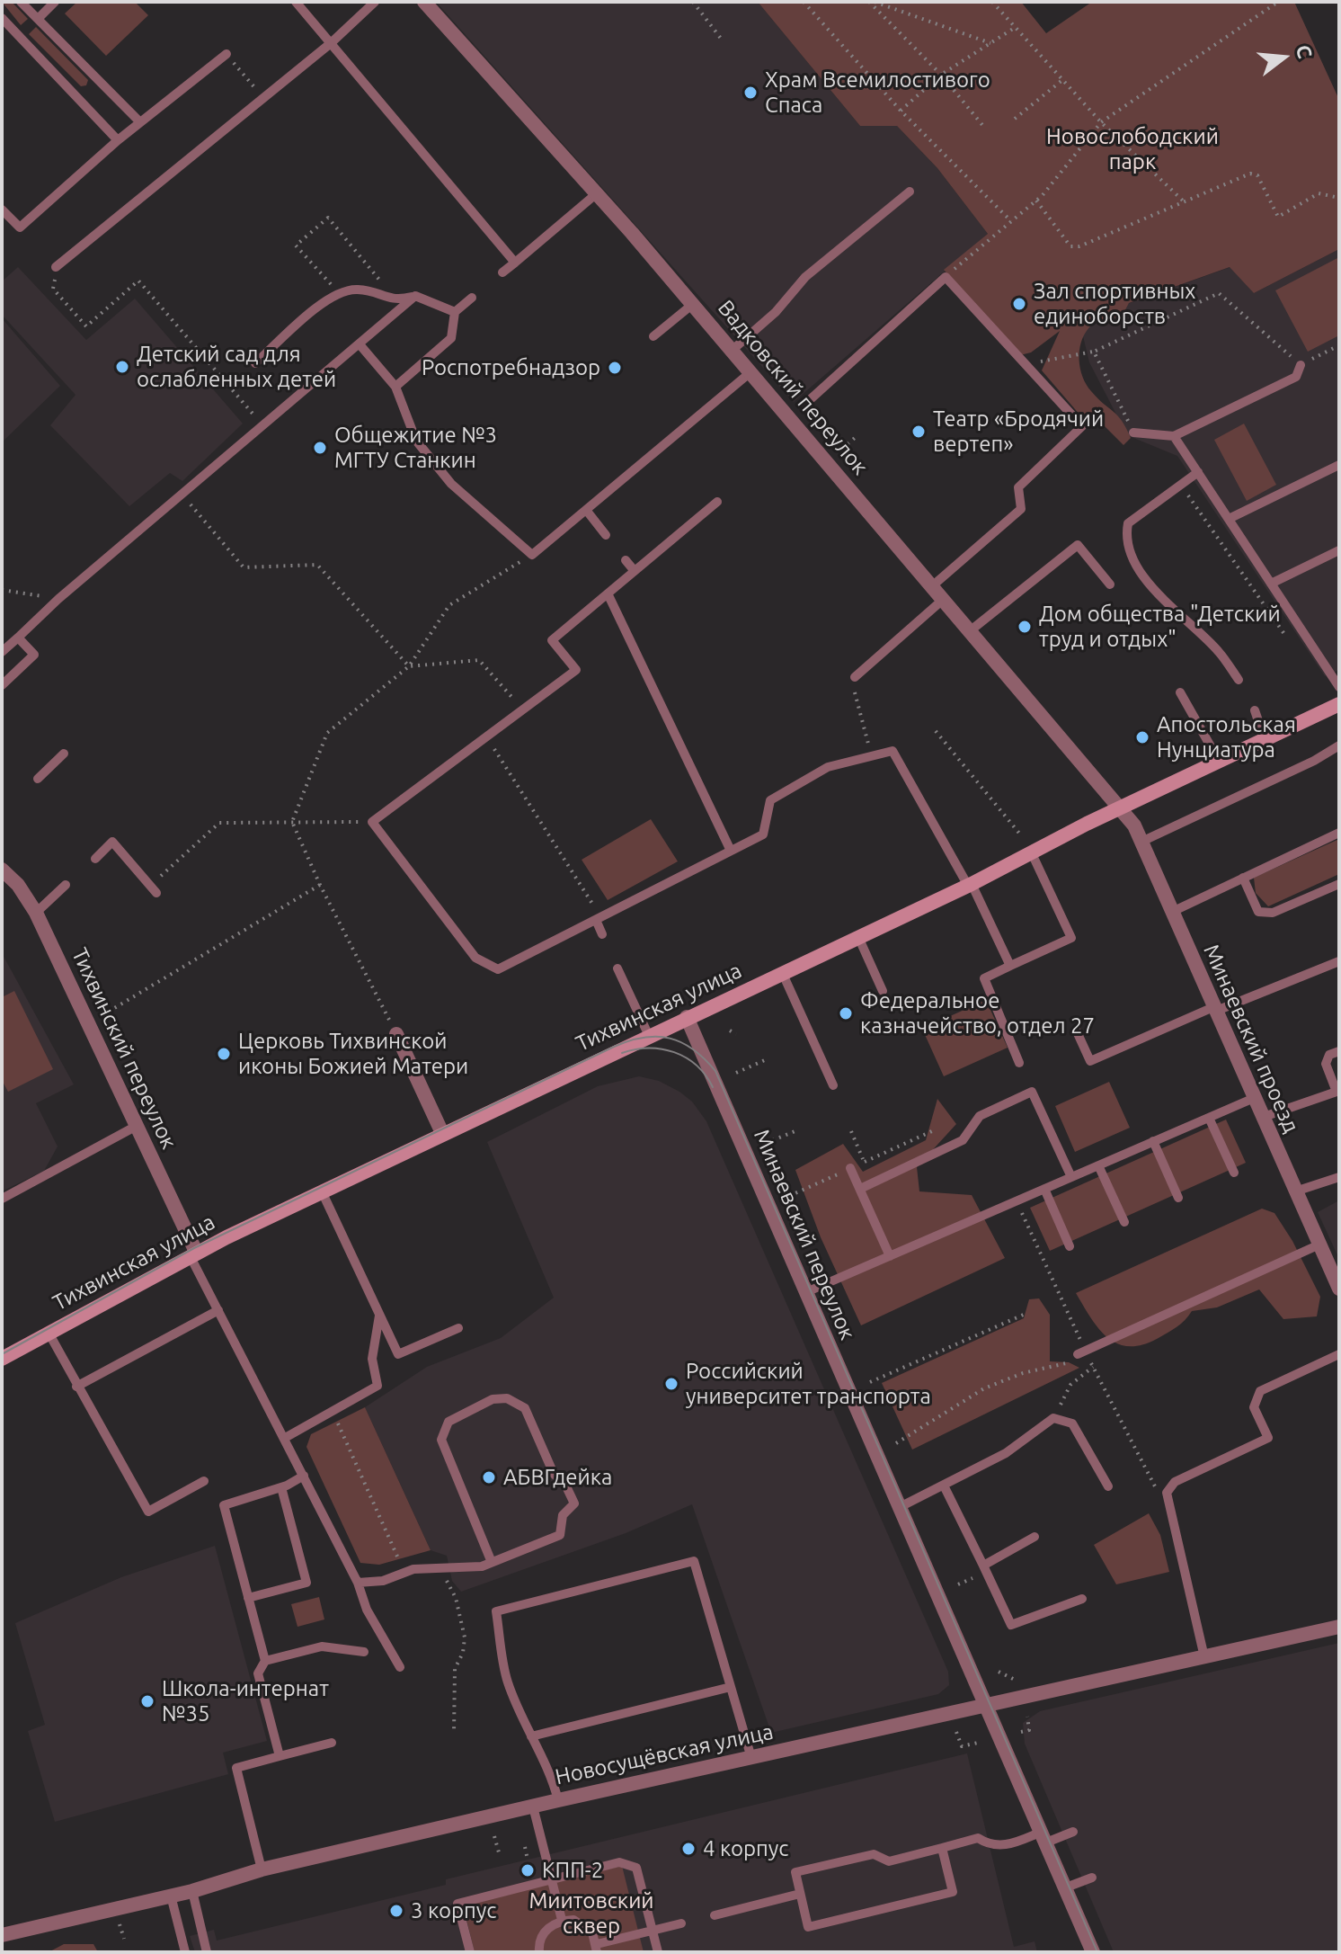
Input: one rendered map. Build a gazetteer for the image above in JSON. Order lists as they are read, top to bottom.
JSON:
{
  "streets": {
    "street": [
      "Вадковский переулок",
      "Тихвинская улица",
      "Минаевский проезд",
      "Тихвинский переулок",
      "Минаевский переулок",
      "Новосущёвская улица"
    ]
  },
  "crossings": [
    ["Вадковский переулок", "Тихвинская улица"],
    ["Вадковский переулок", "Минаевский проезд"],
    ["Тихвинская улица", "Минаевский проезд"],
    ["Тихвинская улица", "Тихвинский переулок"],
    ["Тихвинская улица", "Минаевский переулок"],
    ["Минаевский переулок", "Новосущёвская улица"]
  ],
  "parks": ["Новослободский парк", "Миитовский сквер"],
  "places": [
    "Храм Всемилостивого Спаса",
    "Зал спортивных единоборств",
    "Детский сад для ослабленных детей",
    "Роспотребнадзор",
    "Театр «Бродячий вертеп»",
    "Общежитие №3 МГТУ Станкин",
    "Дом общества \"Детский труд и отдых\"",
    "Апостольская Нунциатура",
    "Федеральное казначейство, отдел 27",
    "Церковь Тихвинской иконы Божией Матери",
    "Российский университет транспорта",
    "АБВГдейка",
    "Школа-интернат №35",
    "4 корпус",
    "КПП-2",
    "3 корпус"
  ],
  "north": "right"
}
